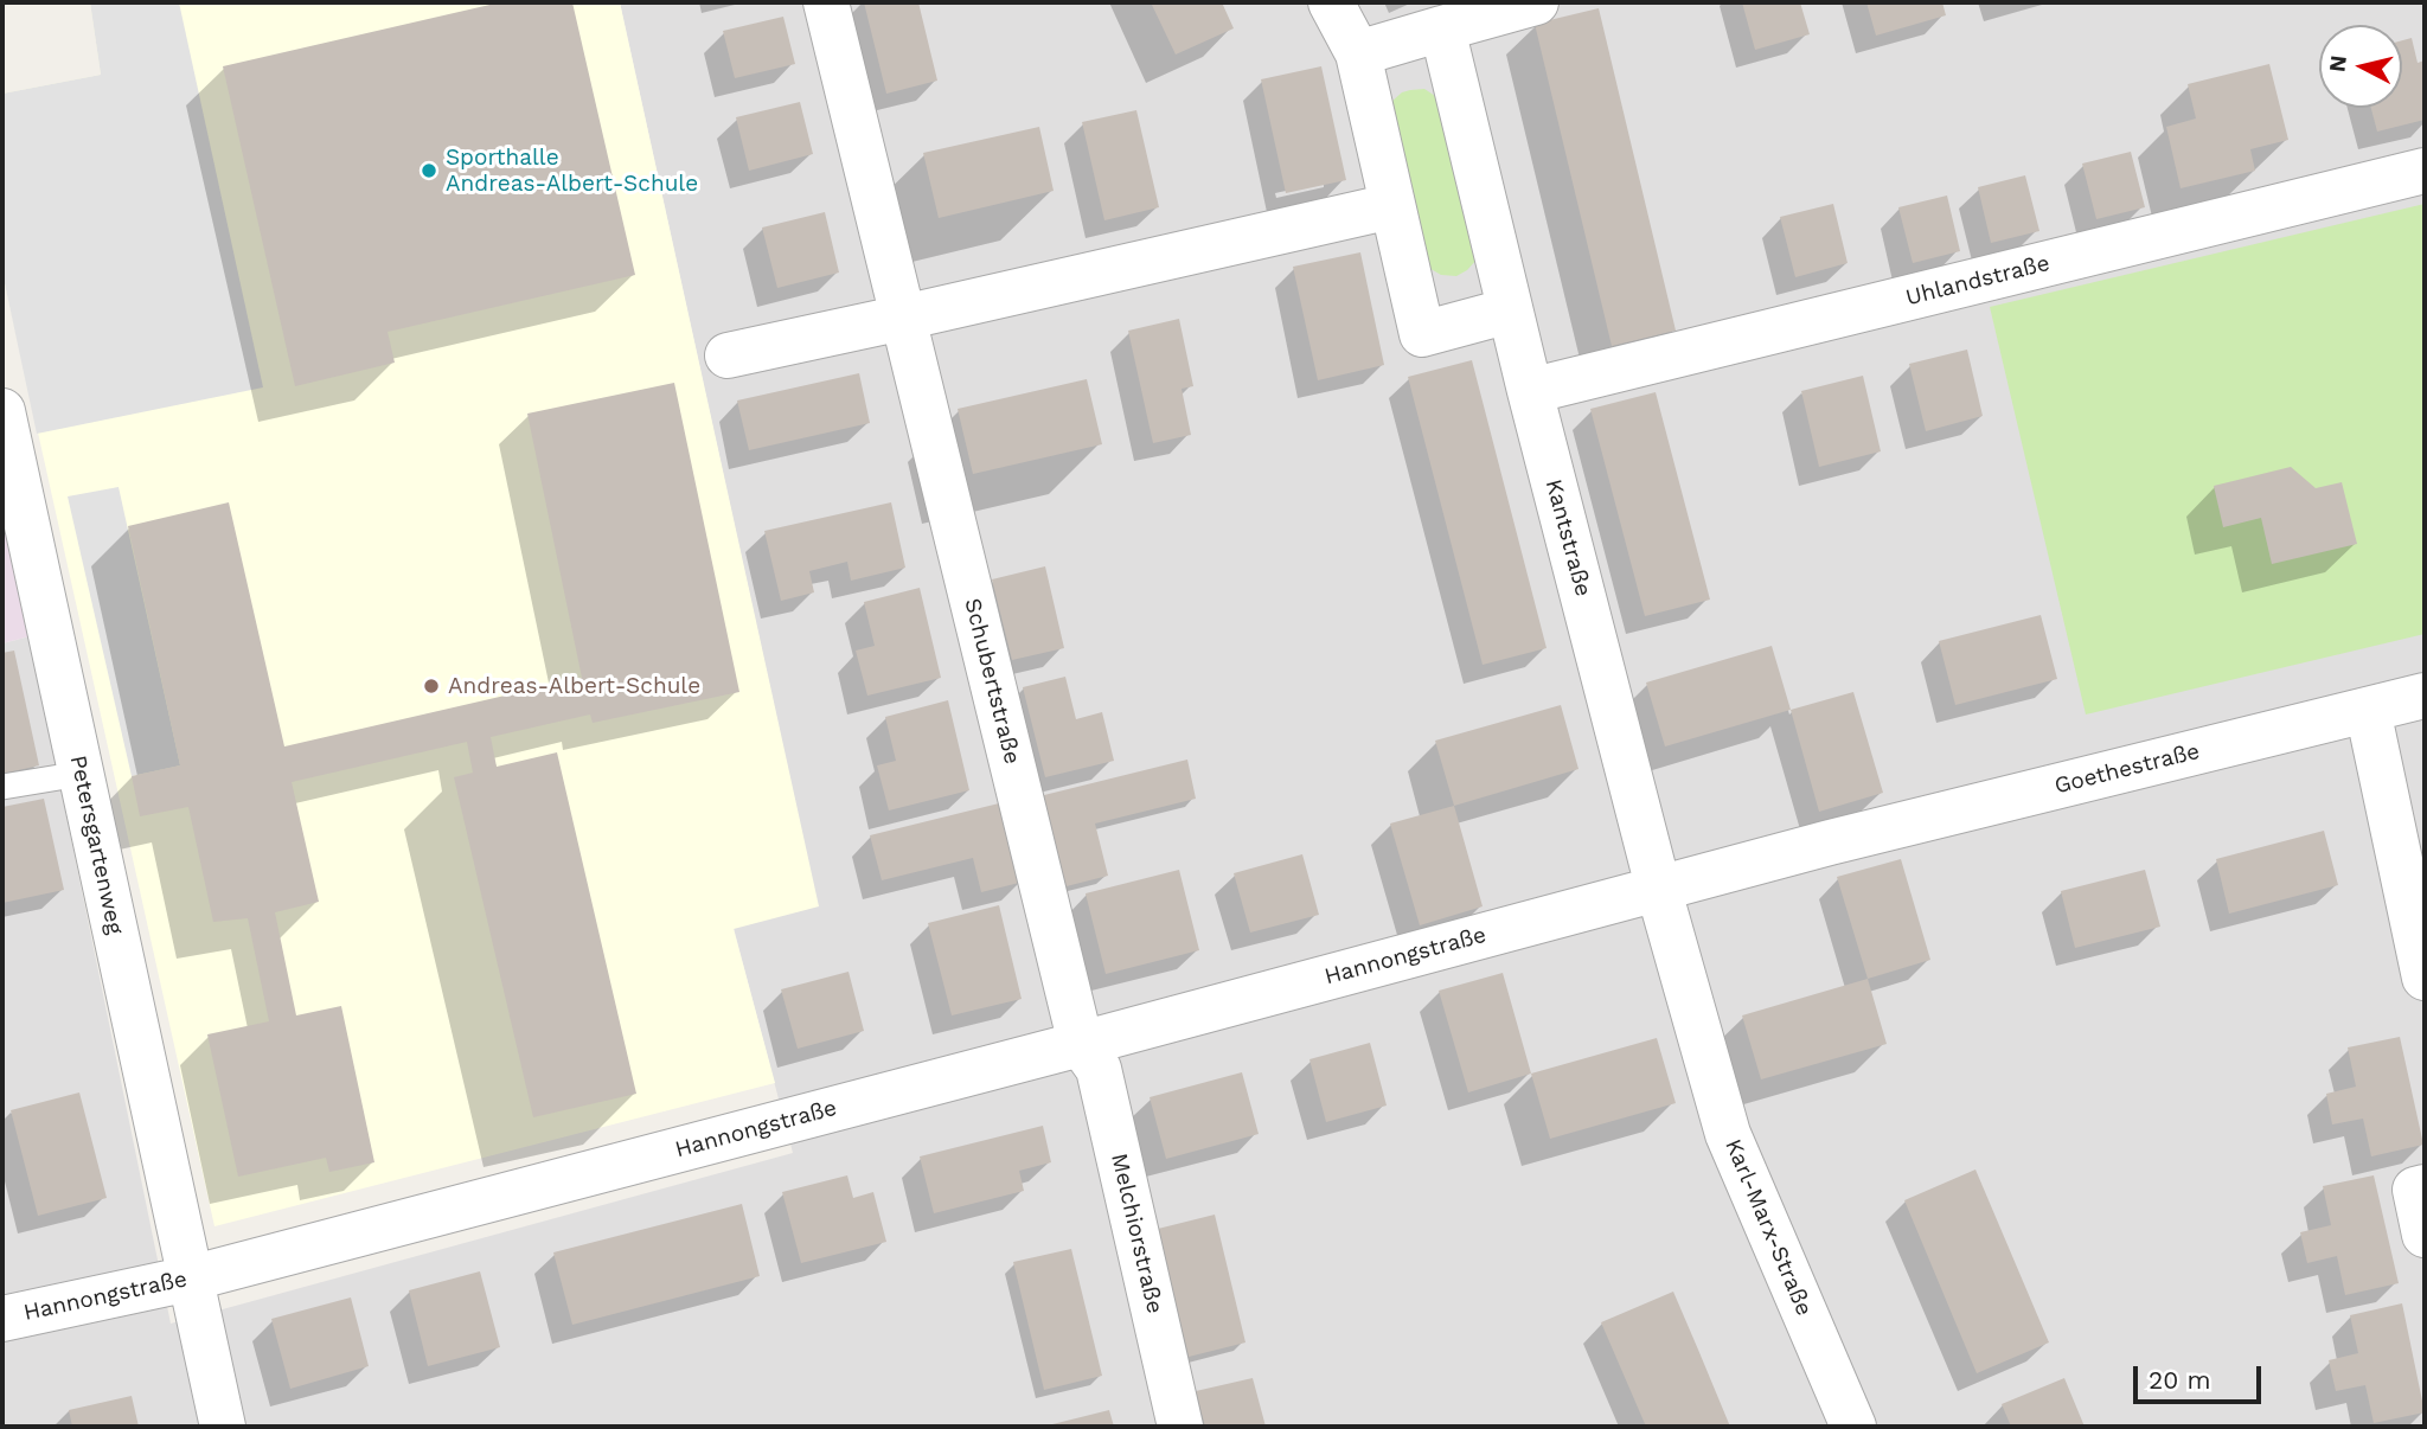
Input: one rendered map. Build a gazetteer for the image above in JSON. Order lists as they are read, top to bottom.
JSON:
{
  "streets": {
    "street": [
      "Uhlandstraße",
      "Kantstraße",
      "Schubertstraße",
      "Goethestraße",
      "Petersgartenweg",
      "Hannongstraße",
      "Karl-Marx-Straße",
      "Melchiorstraße"
    ]
  },
  "crossings": [
    ["Uhlandstraße", "Kantstraße"],
    ["Kantstraße", "Goethestraße"],
    ["Kantstraße", "Hannongstraße"],
    ["Kantstraße", "Karl-Marx-Straße"],
    ["Schubertstraße", "Hannongstraße"],
    ["Schubertstraße", "Melchiorstraße"],
    ["Goethestraße", "Hannongstraße"],
    ["Goethestraße", "Karl-Marx-Straße"],
    ["Petersgartenweg", "Hannongstraße"],
    ["Hannongstraße", "Karl-Marx-Straße"],
    ["Hannongstraße", "Melchiorstraße"]
  ],
  "places": ["Sporthalle Andreas-Albert-Schule", "Andreas-Albert-Schule"],
  "scale_bar": "20 m",
  "north": "left"
}
